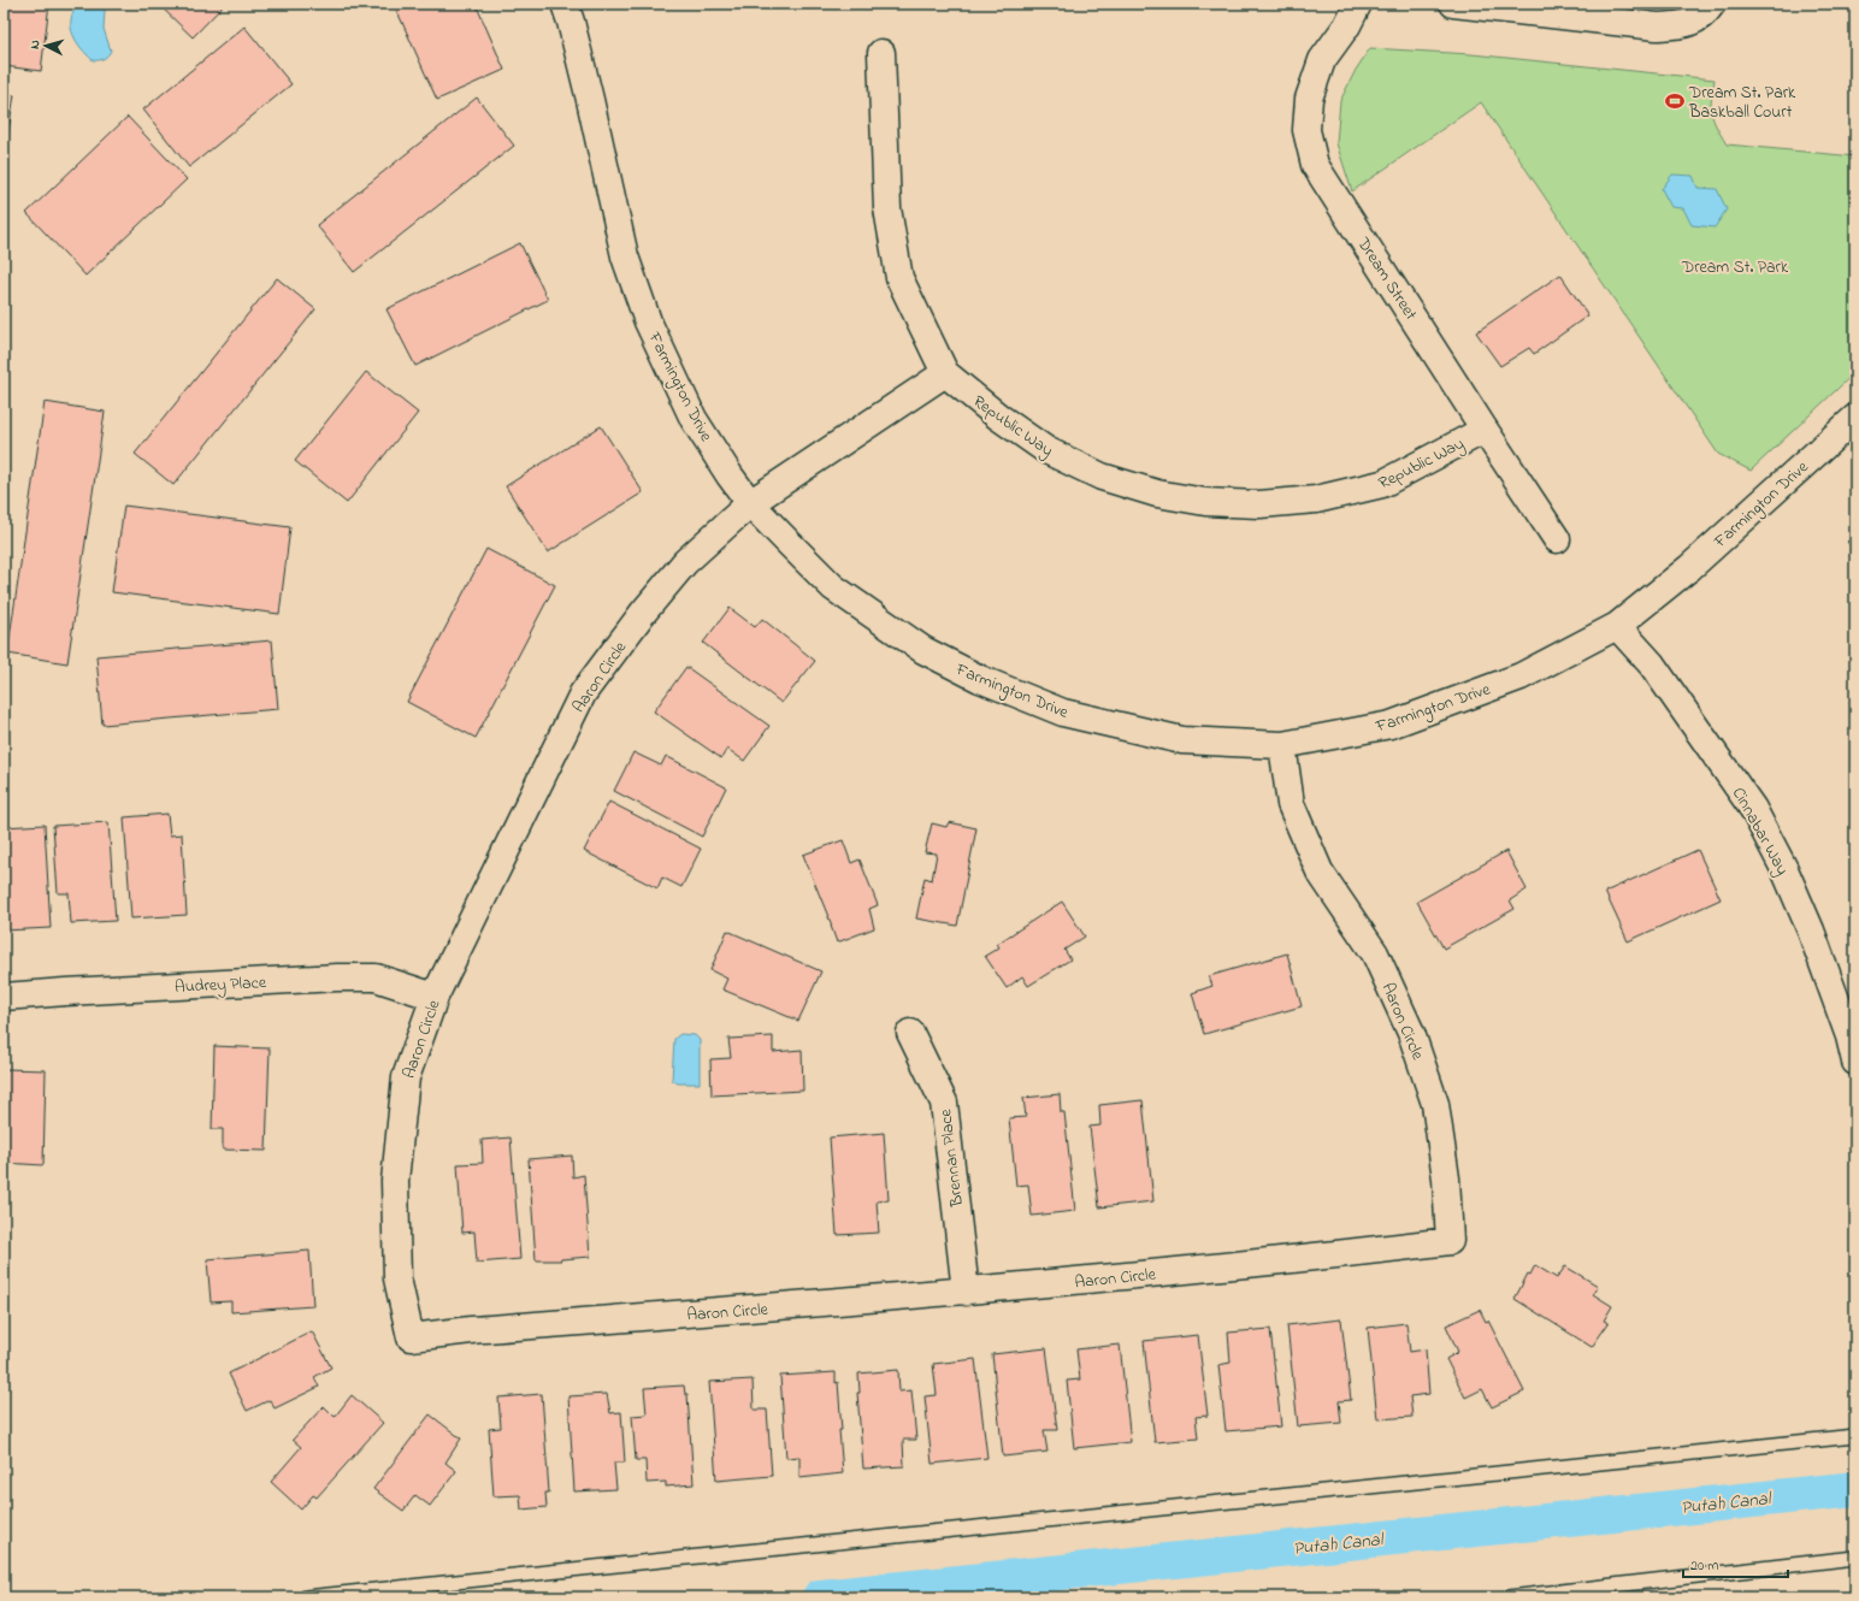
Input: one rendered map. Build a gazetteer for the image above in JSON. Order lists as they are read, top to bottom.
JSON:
{
  "streets": {
    "street": [
      "Dream Street",
      "Farmington Drive",
      "Republic Way",
      "Aaron Circle",
      "Cinnabar Way",
      "Audrey Place",
      "Brennan Place"
    ]
  },
  "crossings": [
    ["Dream Street", "Republic Way"],
    ["Farmington Drive", "Aaron Circle"],
    ["Farmington Drive", "Cinnabar Way"],
    ["Republic Way", "Aaron Circle"],
    ["Aaron Circle", "Audrey Place"],
    ["Aaron Circle", "Brennan Place"]
  ],
  "water": ["Putah Canal"],
  "parks": ["Dream St. Park"],
  "places": {
    "sports": ["Dream St. Park Baskball Court"]
  },
  "scale_bar": "20 m",
  "north": "left"
}
